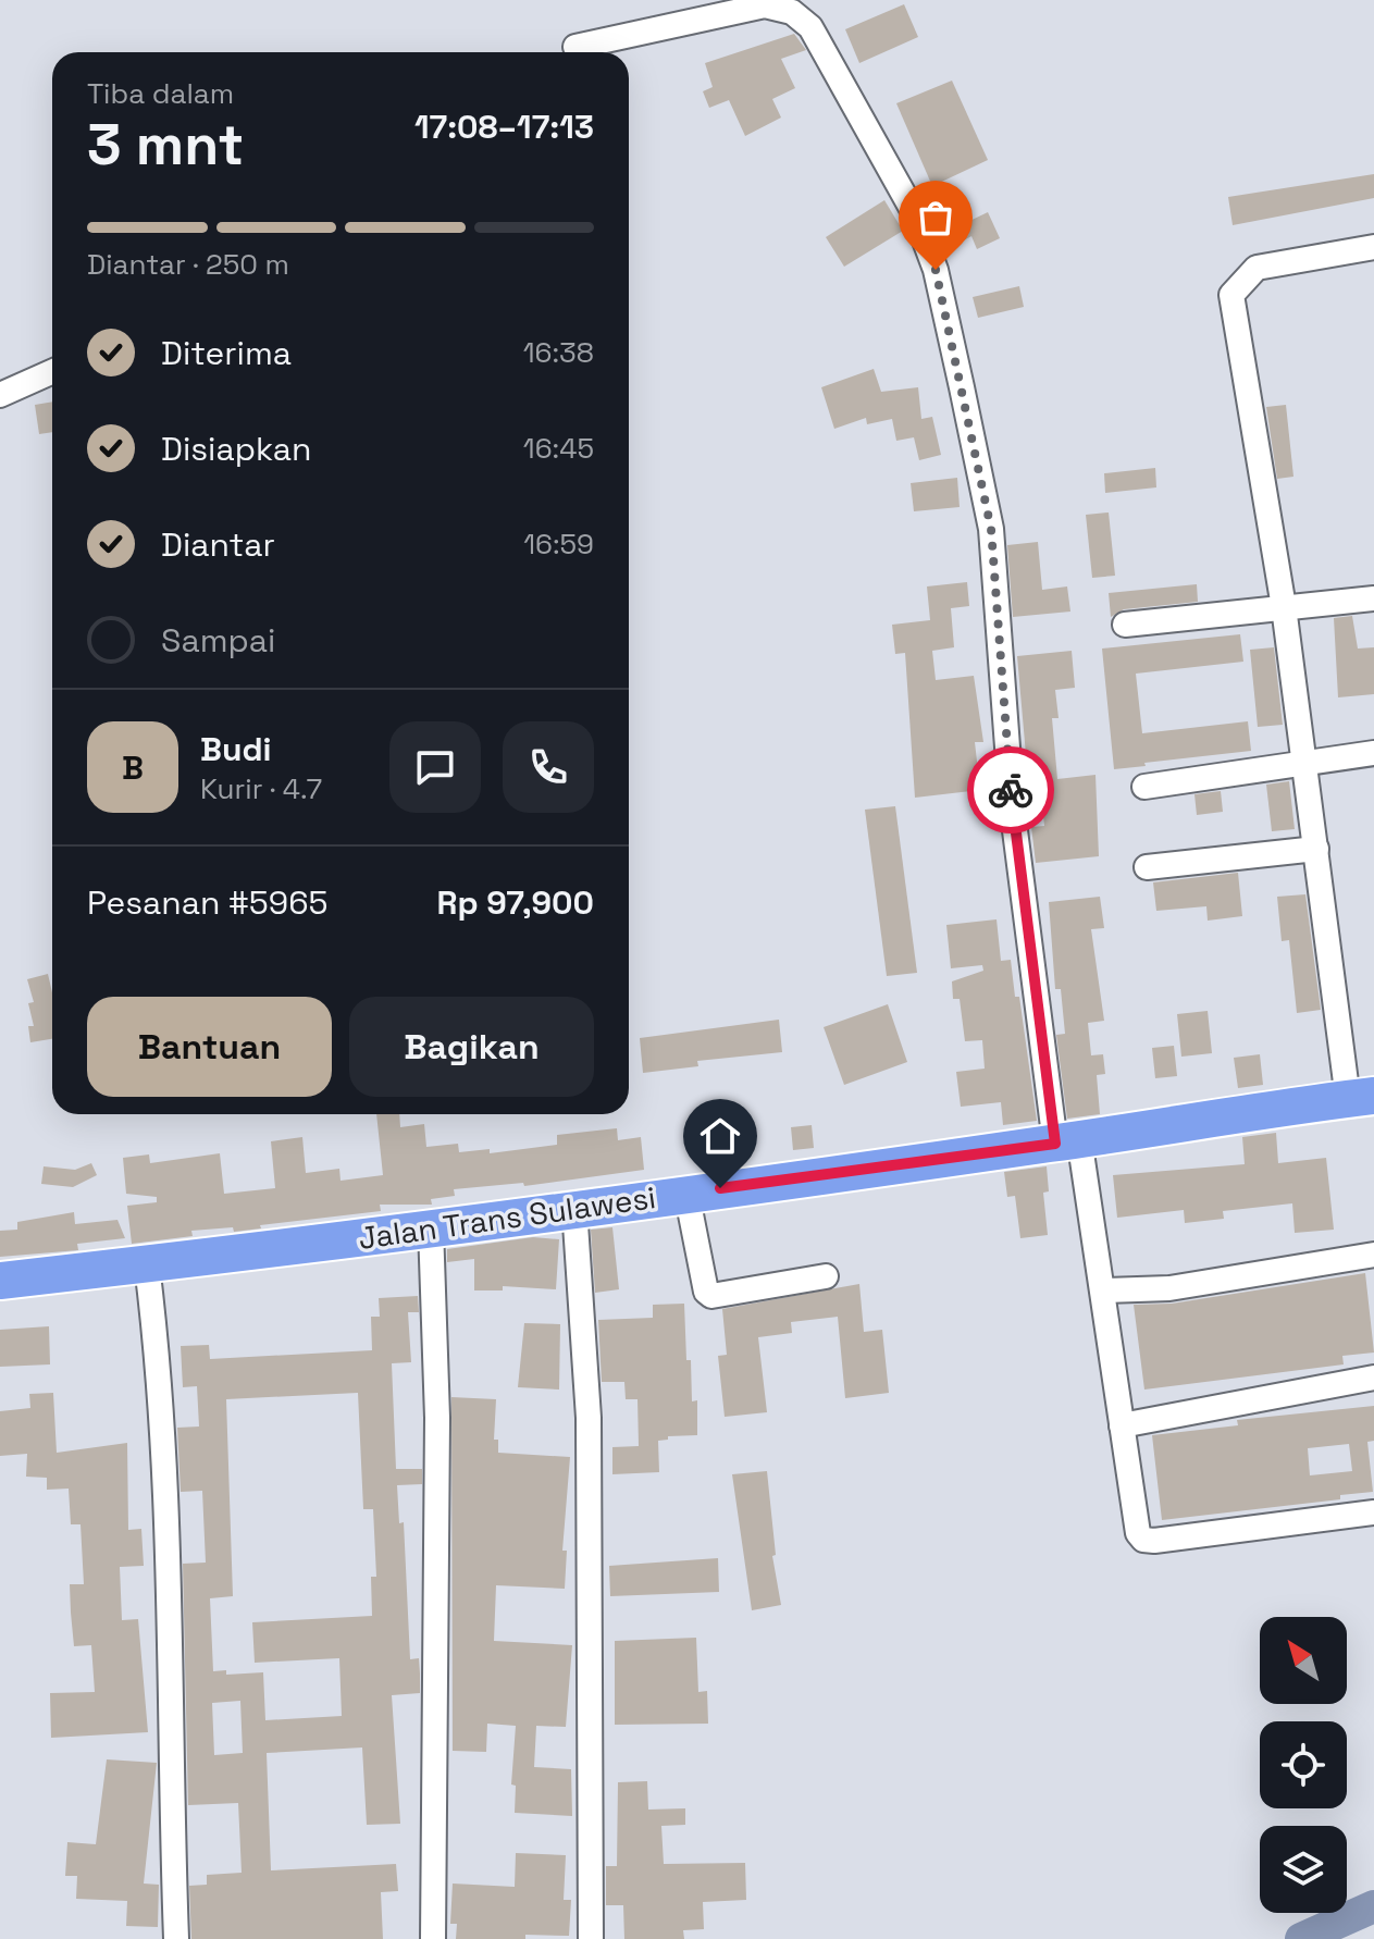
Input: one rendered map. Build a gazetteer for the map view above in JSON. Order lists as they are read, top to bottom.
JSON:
{
  "streets": {
    "highway": ["Jalan Trans Sulawesi"]
  },
  "north": "top left",
  "page": {
    "heading": ["3 mnt", "Tiba dalam", "17:08–17:13"],
    "panel": [
      "Budi",
      "Kurir · 4.7",
      "Pesanan #5965",
      "Rp 97,900"
    ],
    "bar": "Diantar · 250 m",
    "list": [
      ["Diterima", "16:38"],
      ["Disiapkan", "16:45"],
      ["Diantar", "16:59"],
      "Sampai"
    ],
    "round": "B",
    "buttons": ["Bantuan", "Bagikan"]
  }
}
